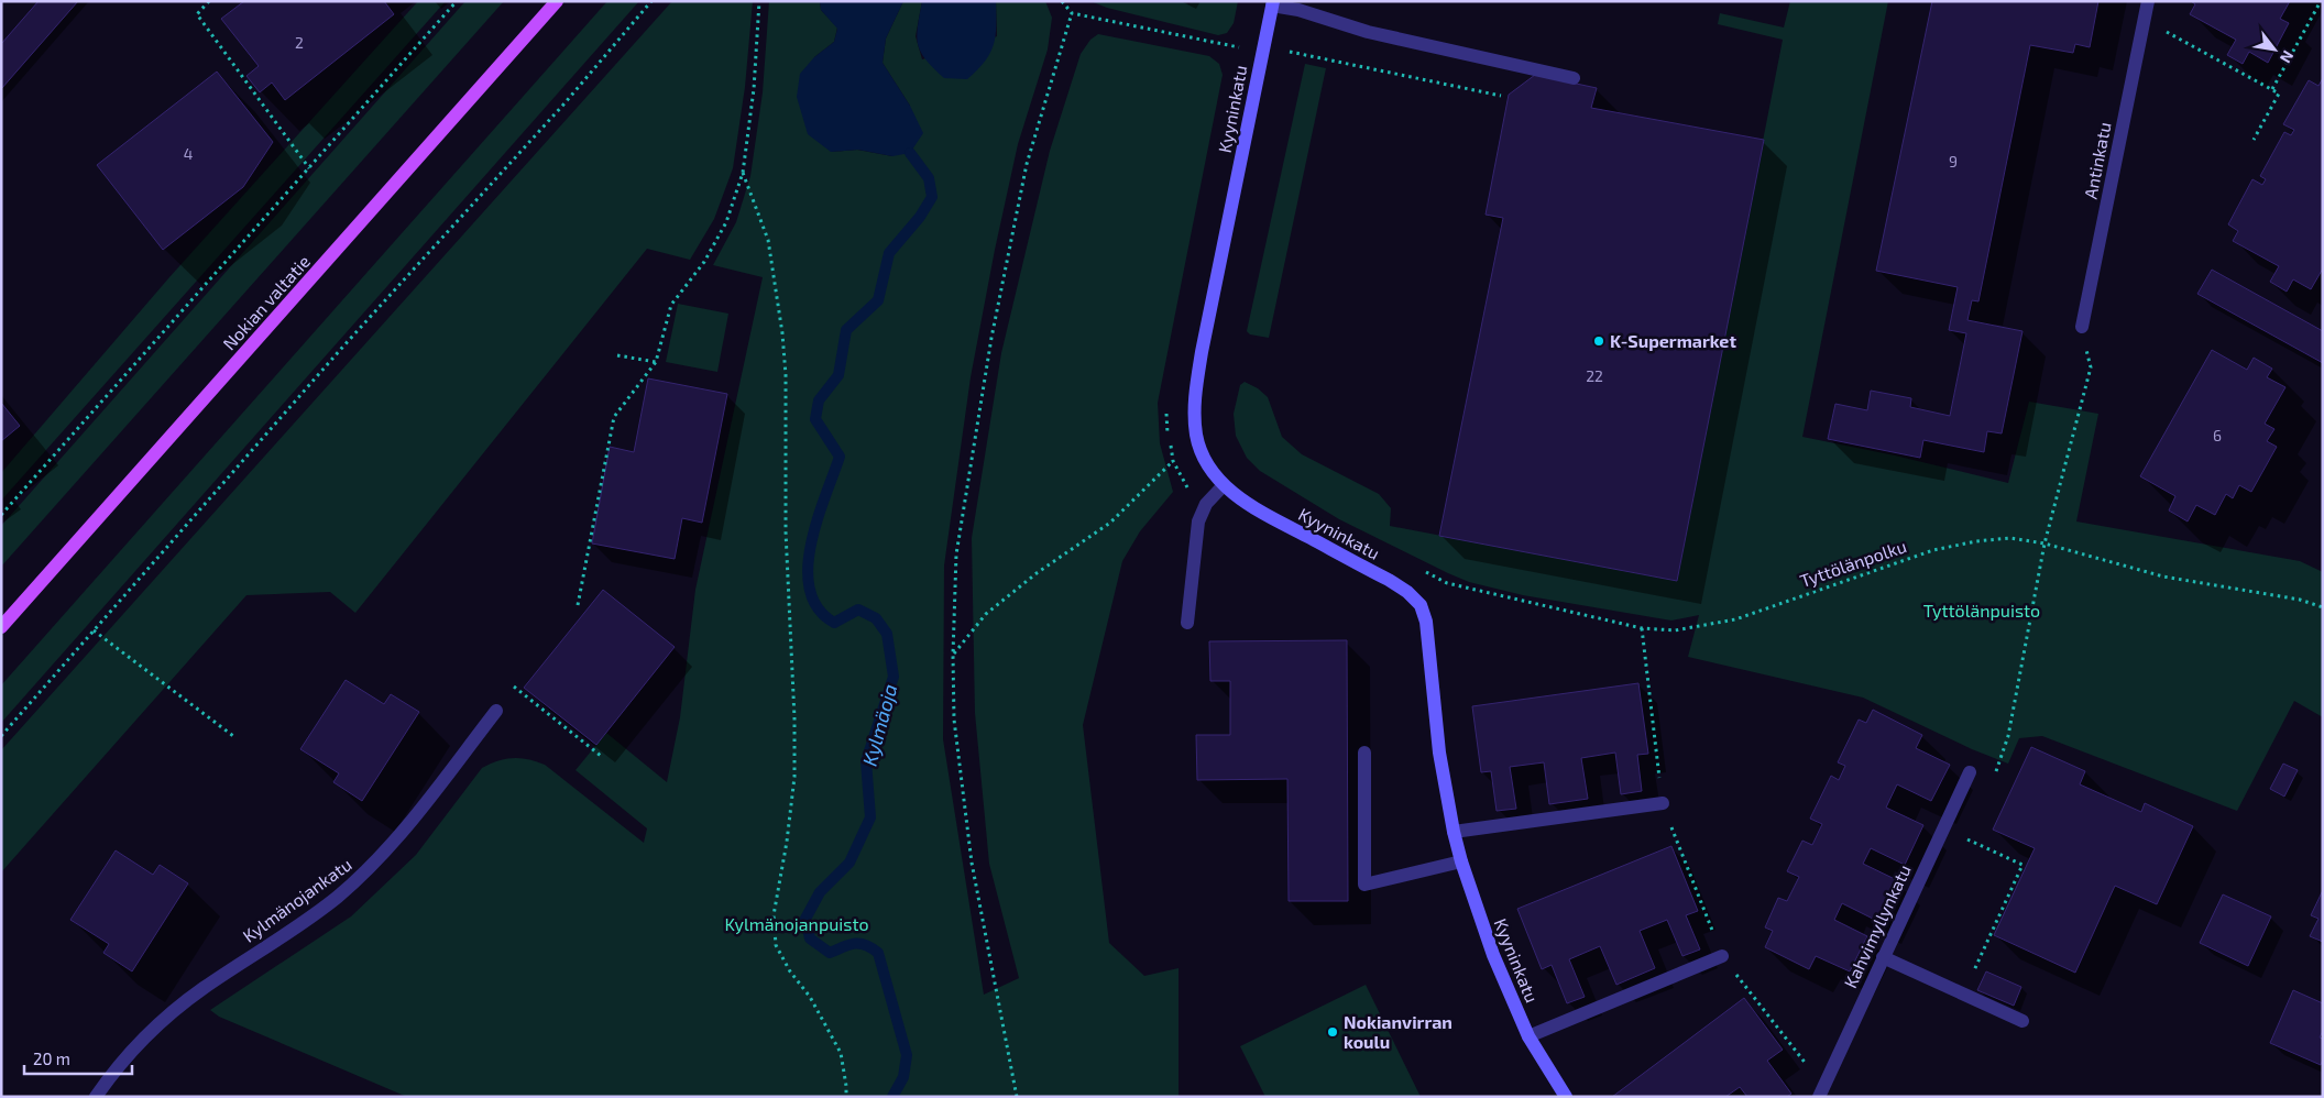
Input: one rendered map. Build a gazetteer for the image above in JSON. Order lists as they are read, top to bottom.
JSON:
{
  "streets": {
    "main road": ["Nokian valtatie"],
    "street": [
      "Kyyninkatu",
      "Antinkatu",
      "Kylmänojankatu",
      "Kahvimyllynkatu"
    ],
    "path": ["Tyttölänpolku"]
  },
  "water": ["Kylmäoja"],
  "parks": ["Tyttölänpuisto", "Kylmänojanpuisto"],
  "places": ["K-Supermarket", "Nokianvirran koulu"],
  "house_numbers": [
    "2",
    "4",
    "9",
    "22",
    "6"
  ],
  "scale_bar": "20 m",
  "north": "bottom right"
}
